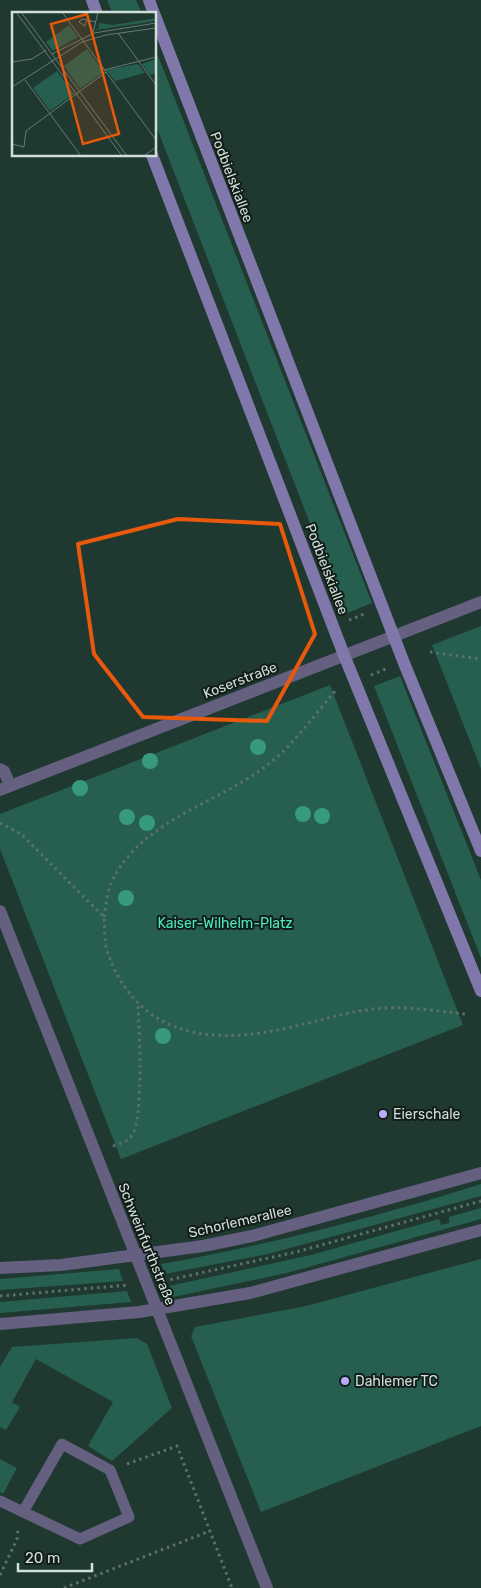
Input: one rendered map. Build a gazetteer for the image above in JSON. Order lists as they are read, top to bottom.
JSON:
{
  "streets": {
    "street": [
      "Podbielskiallee",
      "Koserstraße",
      "Schorlemerallee",
      "Schweinfurthstraße"
    ]
  },
  "crossings": [
    ["Podbielskiallee", "Koserstraße"],
    ["Schorlemerallee", "Schweinfurthstraße"]
  ],
  "parks": ["Kaiser-Wilhelm-Platz"],
  "places": ["Eierschale", "Dahlemer TC"],
  "scale_bar": "20 m"
}
